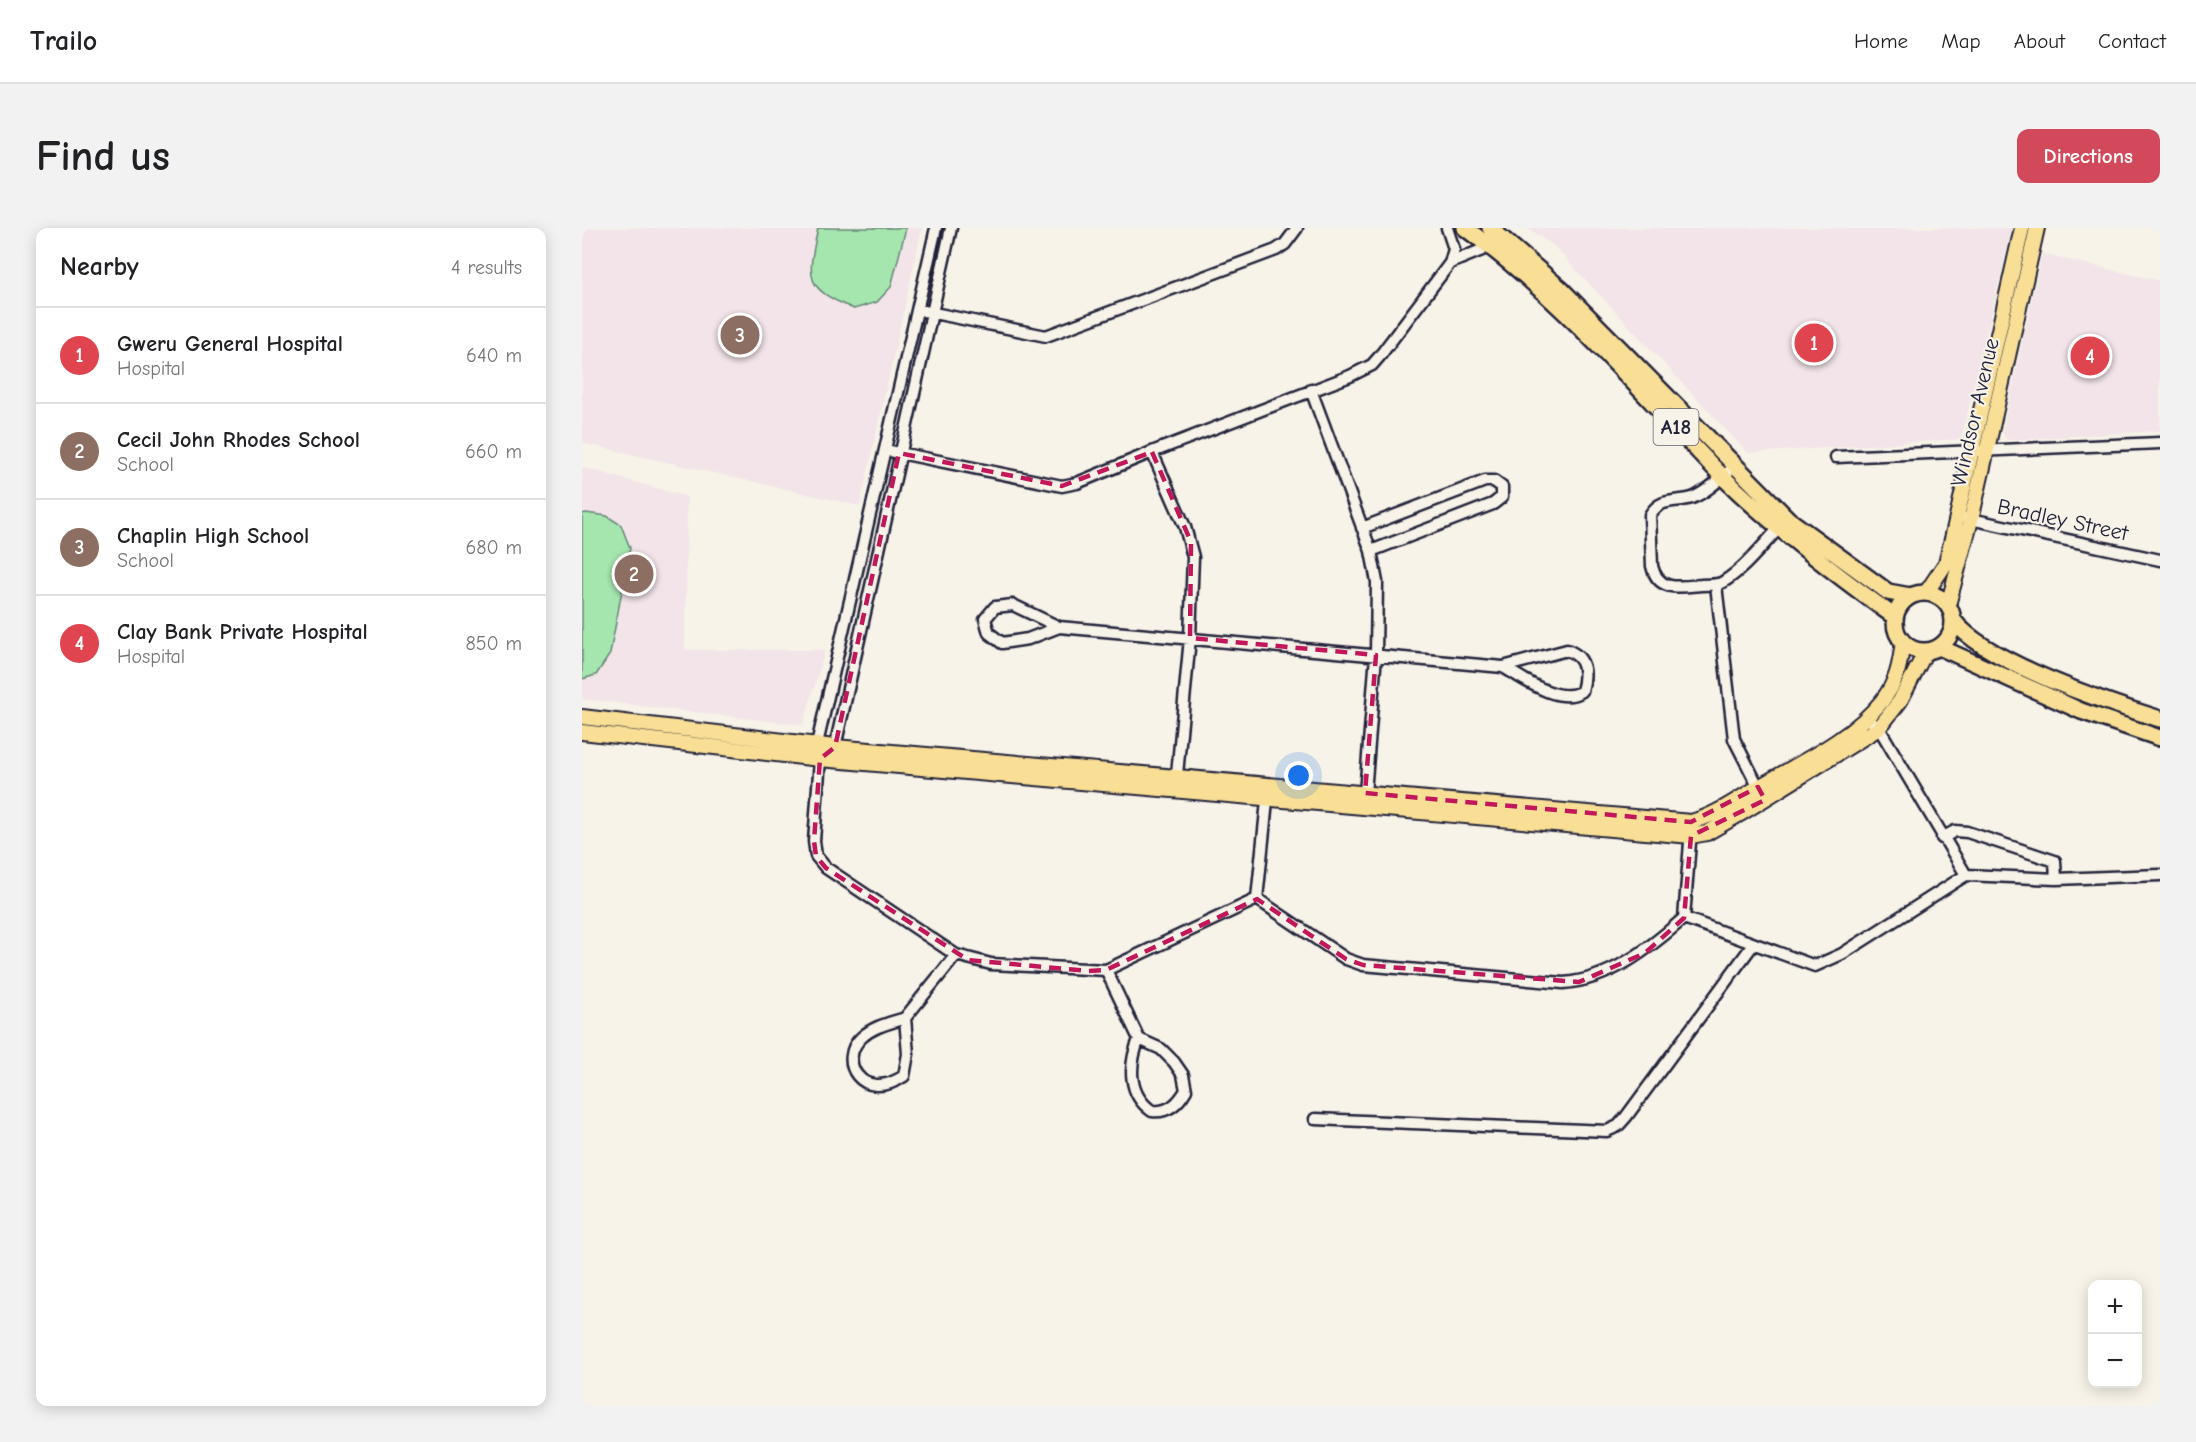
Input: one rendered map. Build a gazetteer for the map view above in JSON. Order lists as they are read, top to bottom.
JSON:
{
  "streets": {
    "highway": ["A18"],
    "main road": ["Windsor Avenue"],
    "street": ["Bradley Street"]
  },
  "crossings": [
    ["Windsor Avenue", "A18"],
    ["Windsor Avenue", "Bradley Street"]
  ],
  "page": {
    "header": "Trailo",
    "nav": [
      "Home",
      "Map",
      "About",
      "Contact"
    ],
    "buttons": "Directions",
    "title": "Find us",
    "heading": ["Nearby", "4 results"],
    "list": [
      {
        "mark": "1",
        "name": "Gweru General Hospital",
        "note": "Hospital",
        "value": "640 m"
      },
      {
        "mark": "2",
        "name": "Cecil John Rhodes School",
        "note": "School",
        "value": "660 m"
      },
      {
        "mark": "3",
        "name": "Chaplin High School",
        "note": "School",
        "value": "680 m"
      },
      {
        "mark": "4",
        "name": "Clay Bank Private Hospital",
        "note": "Hospital",
        "value": "850 m"
      }
    ],
    "pins": [
      "3",
      "1",
      "4",
      "2"
    ],
    "map_buttons": ["+", "−"]
  }
}
